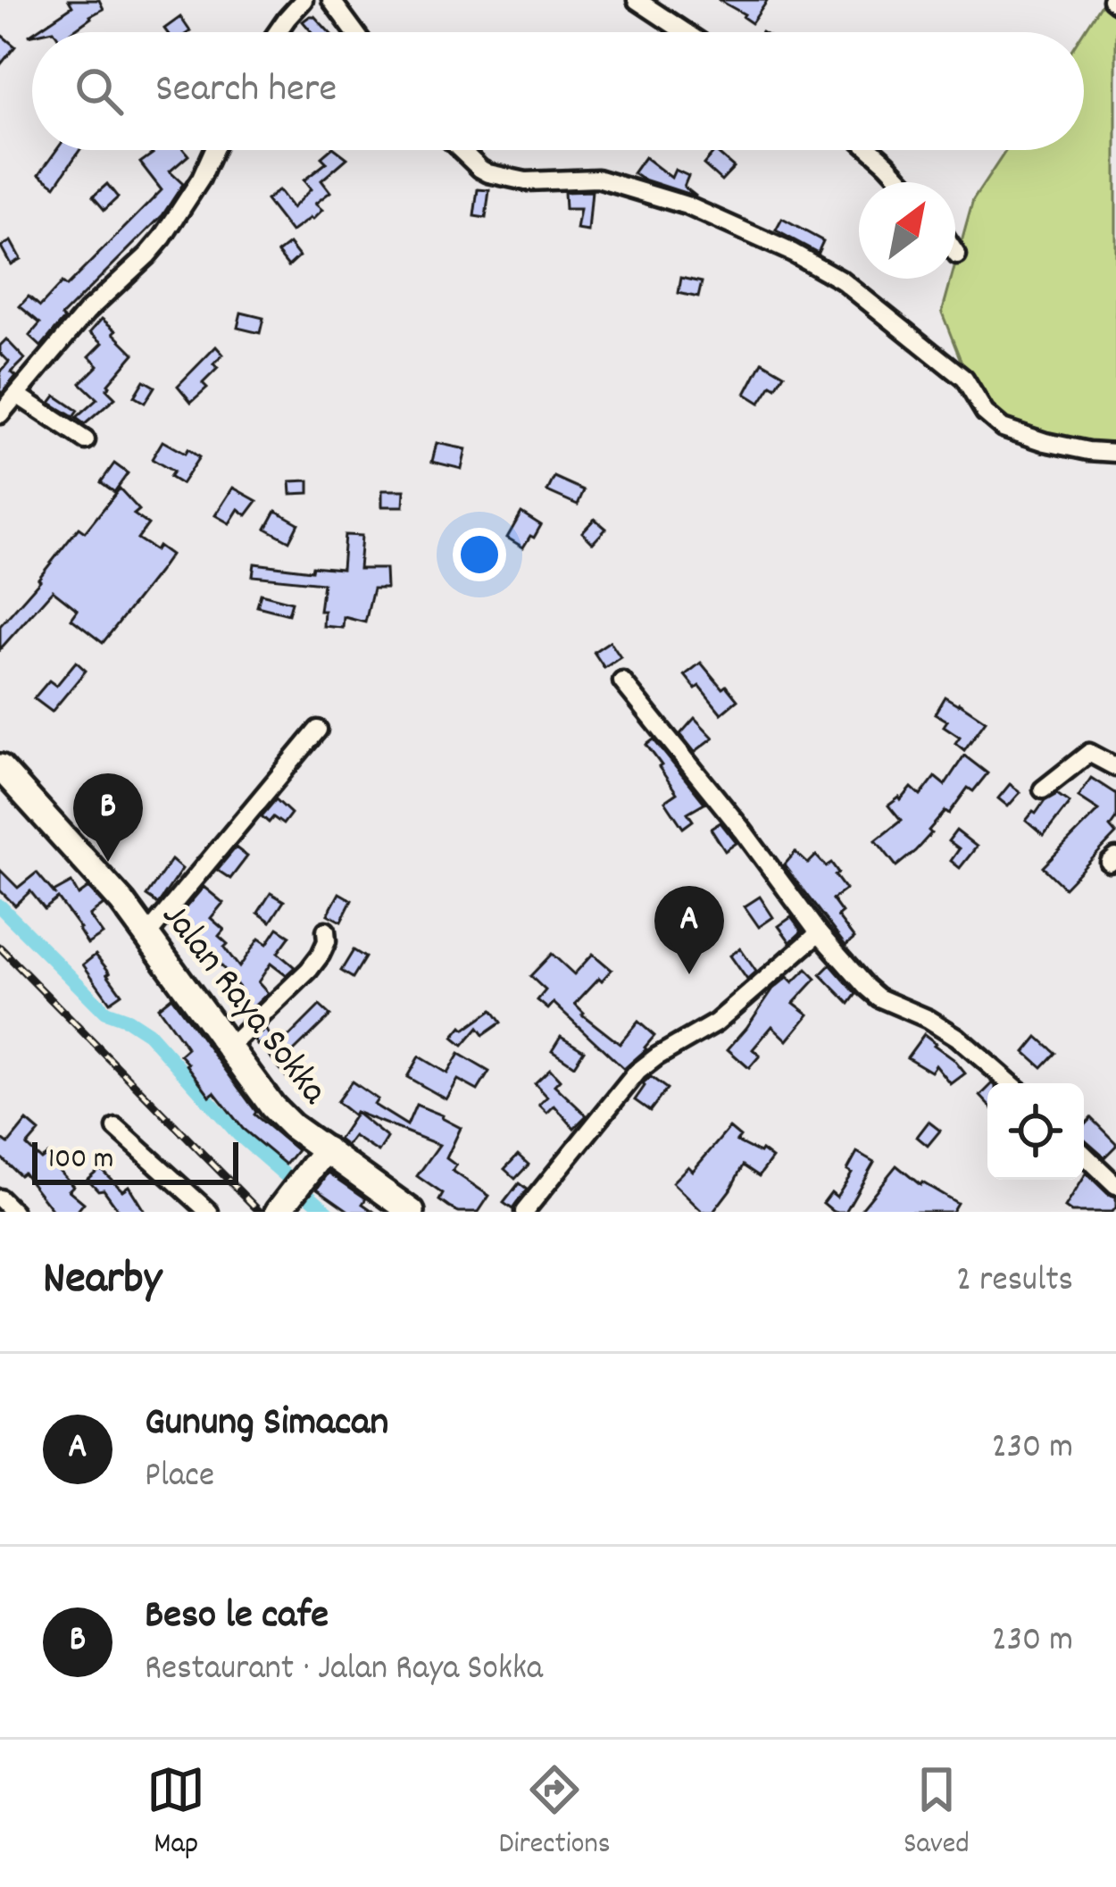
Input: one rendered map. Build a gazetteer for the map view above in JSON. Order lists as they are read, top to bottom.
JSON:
{
  "streets": {
    "main road": ["Jalan Raya Sokka"]
  },
  "scale_bar": "100 m",
  "north": "top right",
  "page": {
    "search": "Search here",
    "pins": ["B", "A"],
    "scale": "100 m",
    "heading": ["Nearby", "2 results"],
    "list": [
      {
        "mark": "A",
        "name": "Gunung Simacan",
        "note": "Place",
        "value": "230 m"
      },
      {
        "mark": "B",
        "name": "Beso le cafe",
        "note": "Restaurant · Jalan Raya Sokka",
        "value": "230 m"
      }
    ],
    "nav": ["Map", "Directions", "Saved"]
  }
}
